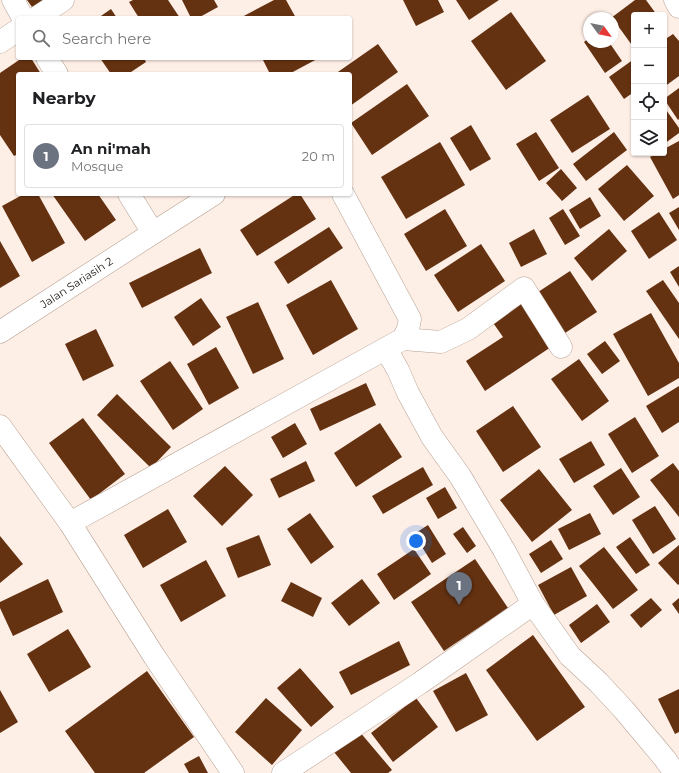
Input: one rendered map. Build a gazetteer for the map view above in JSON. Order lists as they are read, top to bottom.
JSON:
{
  "streets": {
    "street": ["Jalan Sariasih 2"]
  },
  "north": "bottom right",
  "page": {
    "map_buttons": ["+", "−"],
    "search": "Search here",
    "heading": "Nearby",
    "list": [
      {
        "mark": "1",
        "name": "An ni'mah",
        "note": "Mosque",
        "value": "20 m"
      }
    ],
    "pins": "1"
  }
}
